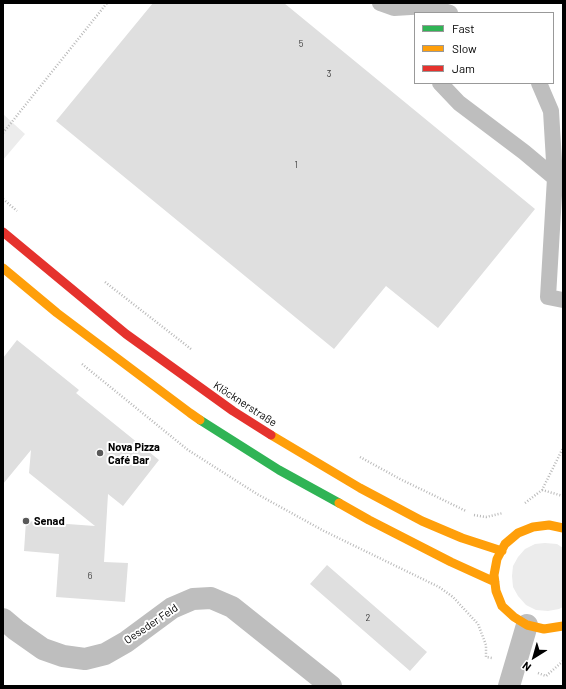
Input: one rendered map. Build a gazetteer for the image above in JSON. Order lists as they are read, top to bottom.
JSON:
{
  "streets": {
    "main road": ["Klöcknerstraße"],
    "street": ["Oeseder Feld"]
  },
  "places": ["Nova Pizza Café Bar", "Senad"],
  "house_numbers": [
    "5",
    "3",
    "1",
    "6",
    "2"
  ],
  "legend": ["Fast", "Slow", "Jam"],
  "north": "bottom left"
}
